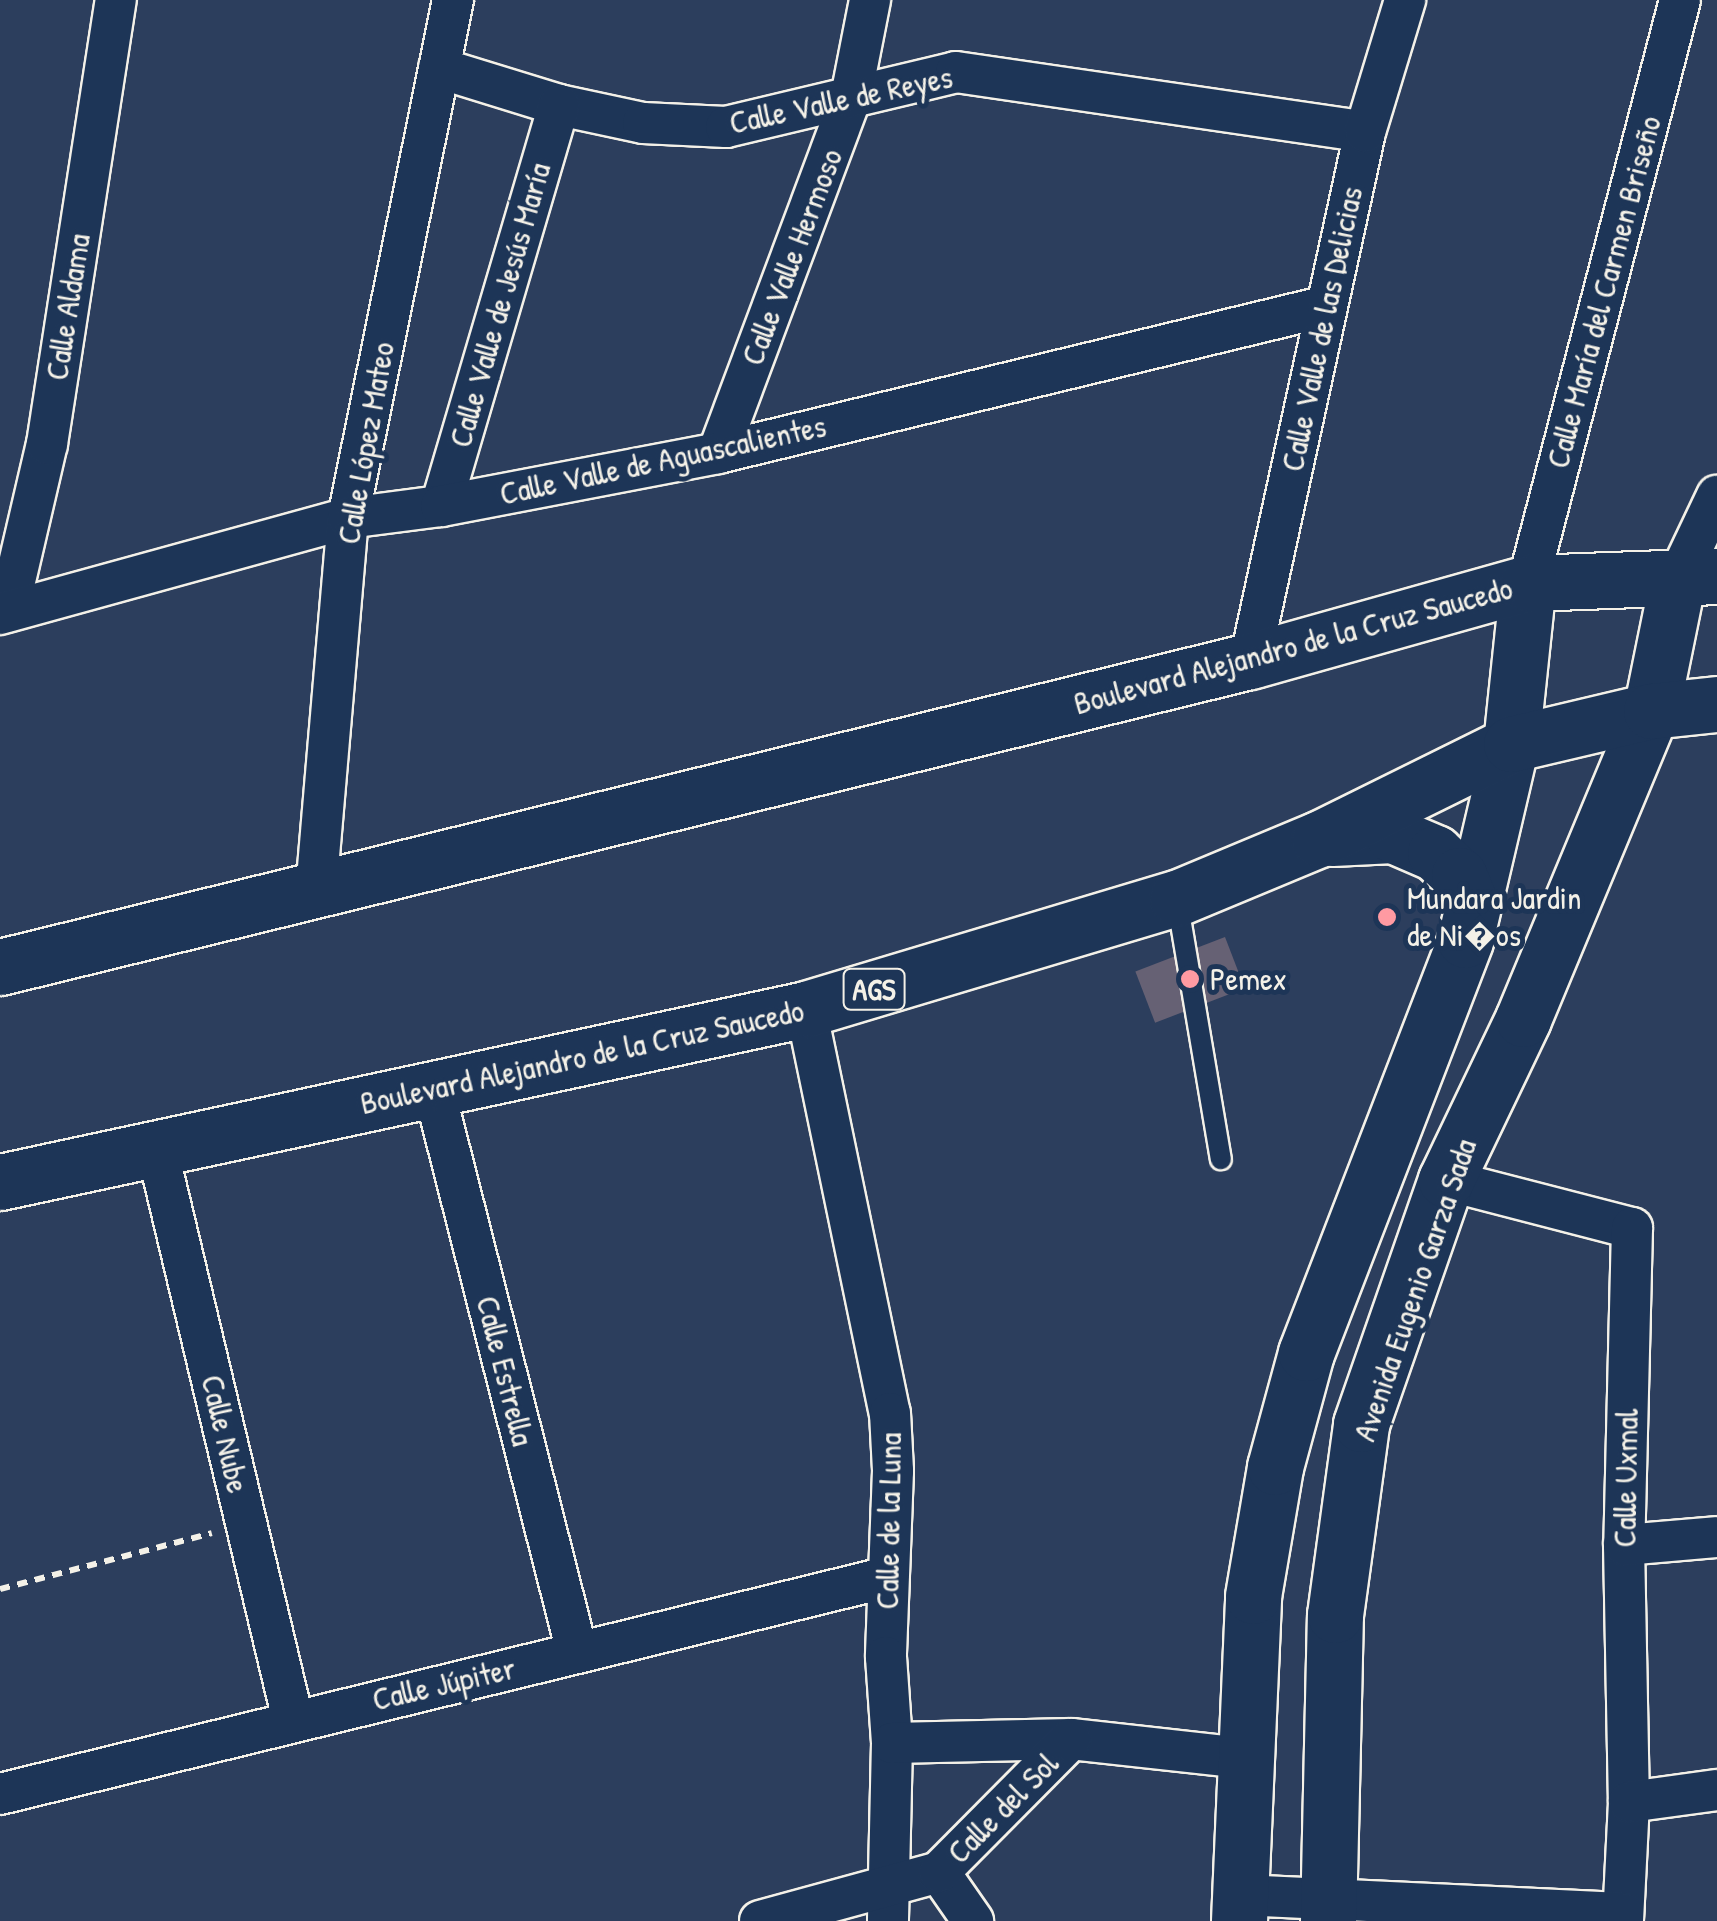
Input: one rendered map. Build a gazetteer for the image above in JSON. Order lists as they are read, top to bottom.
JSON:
{
  "streets": {
    "main road": ["Boulevard Alejandro de la Cruz Saucedo", "AGS", "Avenida Eugenio Garza Sada"],
    "street": [
      "Calle Valle de Reyes",
      "Calle Valle Hermoso",
      "Calle María del Carmen Briseño",
      "Calle Valle de Jesús María",
      "Calle Aldama",
      "Calle Valle de las Delicias",
      "Calle López Mateo",
      "Calle Valle de Aguascalientes",
      "Calle Estrella",
      "Calle Nube",
      "Calle Uxmal",
      "Calle de la Luna",
      "Calle Júpiter",
      "Calle del Sol"
    ]
  },
  "crossings": [
    ["Calle Valle de Reyes", "Calle Valle Hermoso"],
    ["Calle Valle de Reyes", "Calle Valle de Jesús María"],
    ["Calle Valle de Reyes", "Calle Valle de las Delicias"],
    ["Calle Valle de Reyes", "Calle López Mateo"],
    ["Calle Valle Hermoso", "Calle Valle de Aguascalientes"],
    ["Calle María del Carmen Briseño", "Boulevard Alejandro de la Cruz Saucedo"],
    ["Calle Valle de Jesús María", "Calle Valle de Aguascalientes"],
    ["Calle Aldama", "Calle Valle de Aguascalientes"],
    ["Calle Valle de las Delicias", "Calle Valle de Aguascalientes"],
    ["Calle Valle de las Delicias", "Boulevard Alejandro de la Cruz Saucedo"],
    ["Calle López Mateo", "Calle Valle de Aguascalientes"],
    ["Calle López Mateo", "Boulevard Alejandro de la Cruz Saucedo"],
    ["Boulevard Alejandro de la Cruz Saucedo", "Avenida Eugenio Garza Sada"],
    ["Boulevard Alejandro de la Cruz Saucedo", "Calle Estrella"],
    ["Boulevard Alejandro de la Cruz Saucedo", "Calle Nube"],
    ["Boulevard Alejandro de la Cruz Saucedo", "Calle de la Luna"],
    ["Avenida Eugenio Garza Sada", "Calle Uxmal"],
    ["Calle Estrella", "Calle Júpiter"],
    ["Calle Nube", "Calle Júpiter"],
    ["Calle de la Luna", "Calle Júpiter"],
    ["Calle de la Luna", "Calle del Sol"]
  ],
  "places": ["Mundara Jardin de Ni�os", "Pemex"]
}
